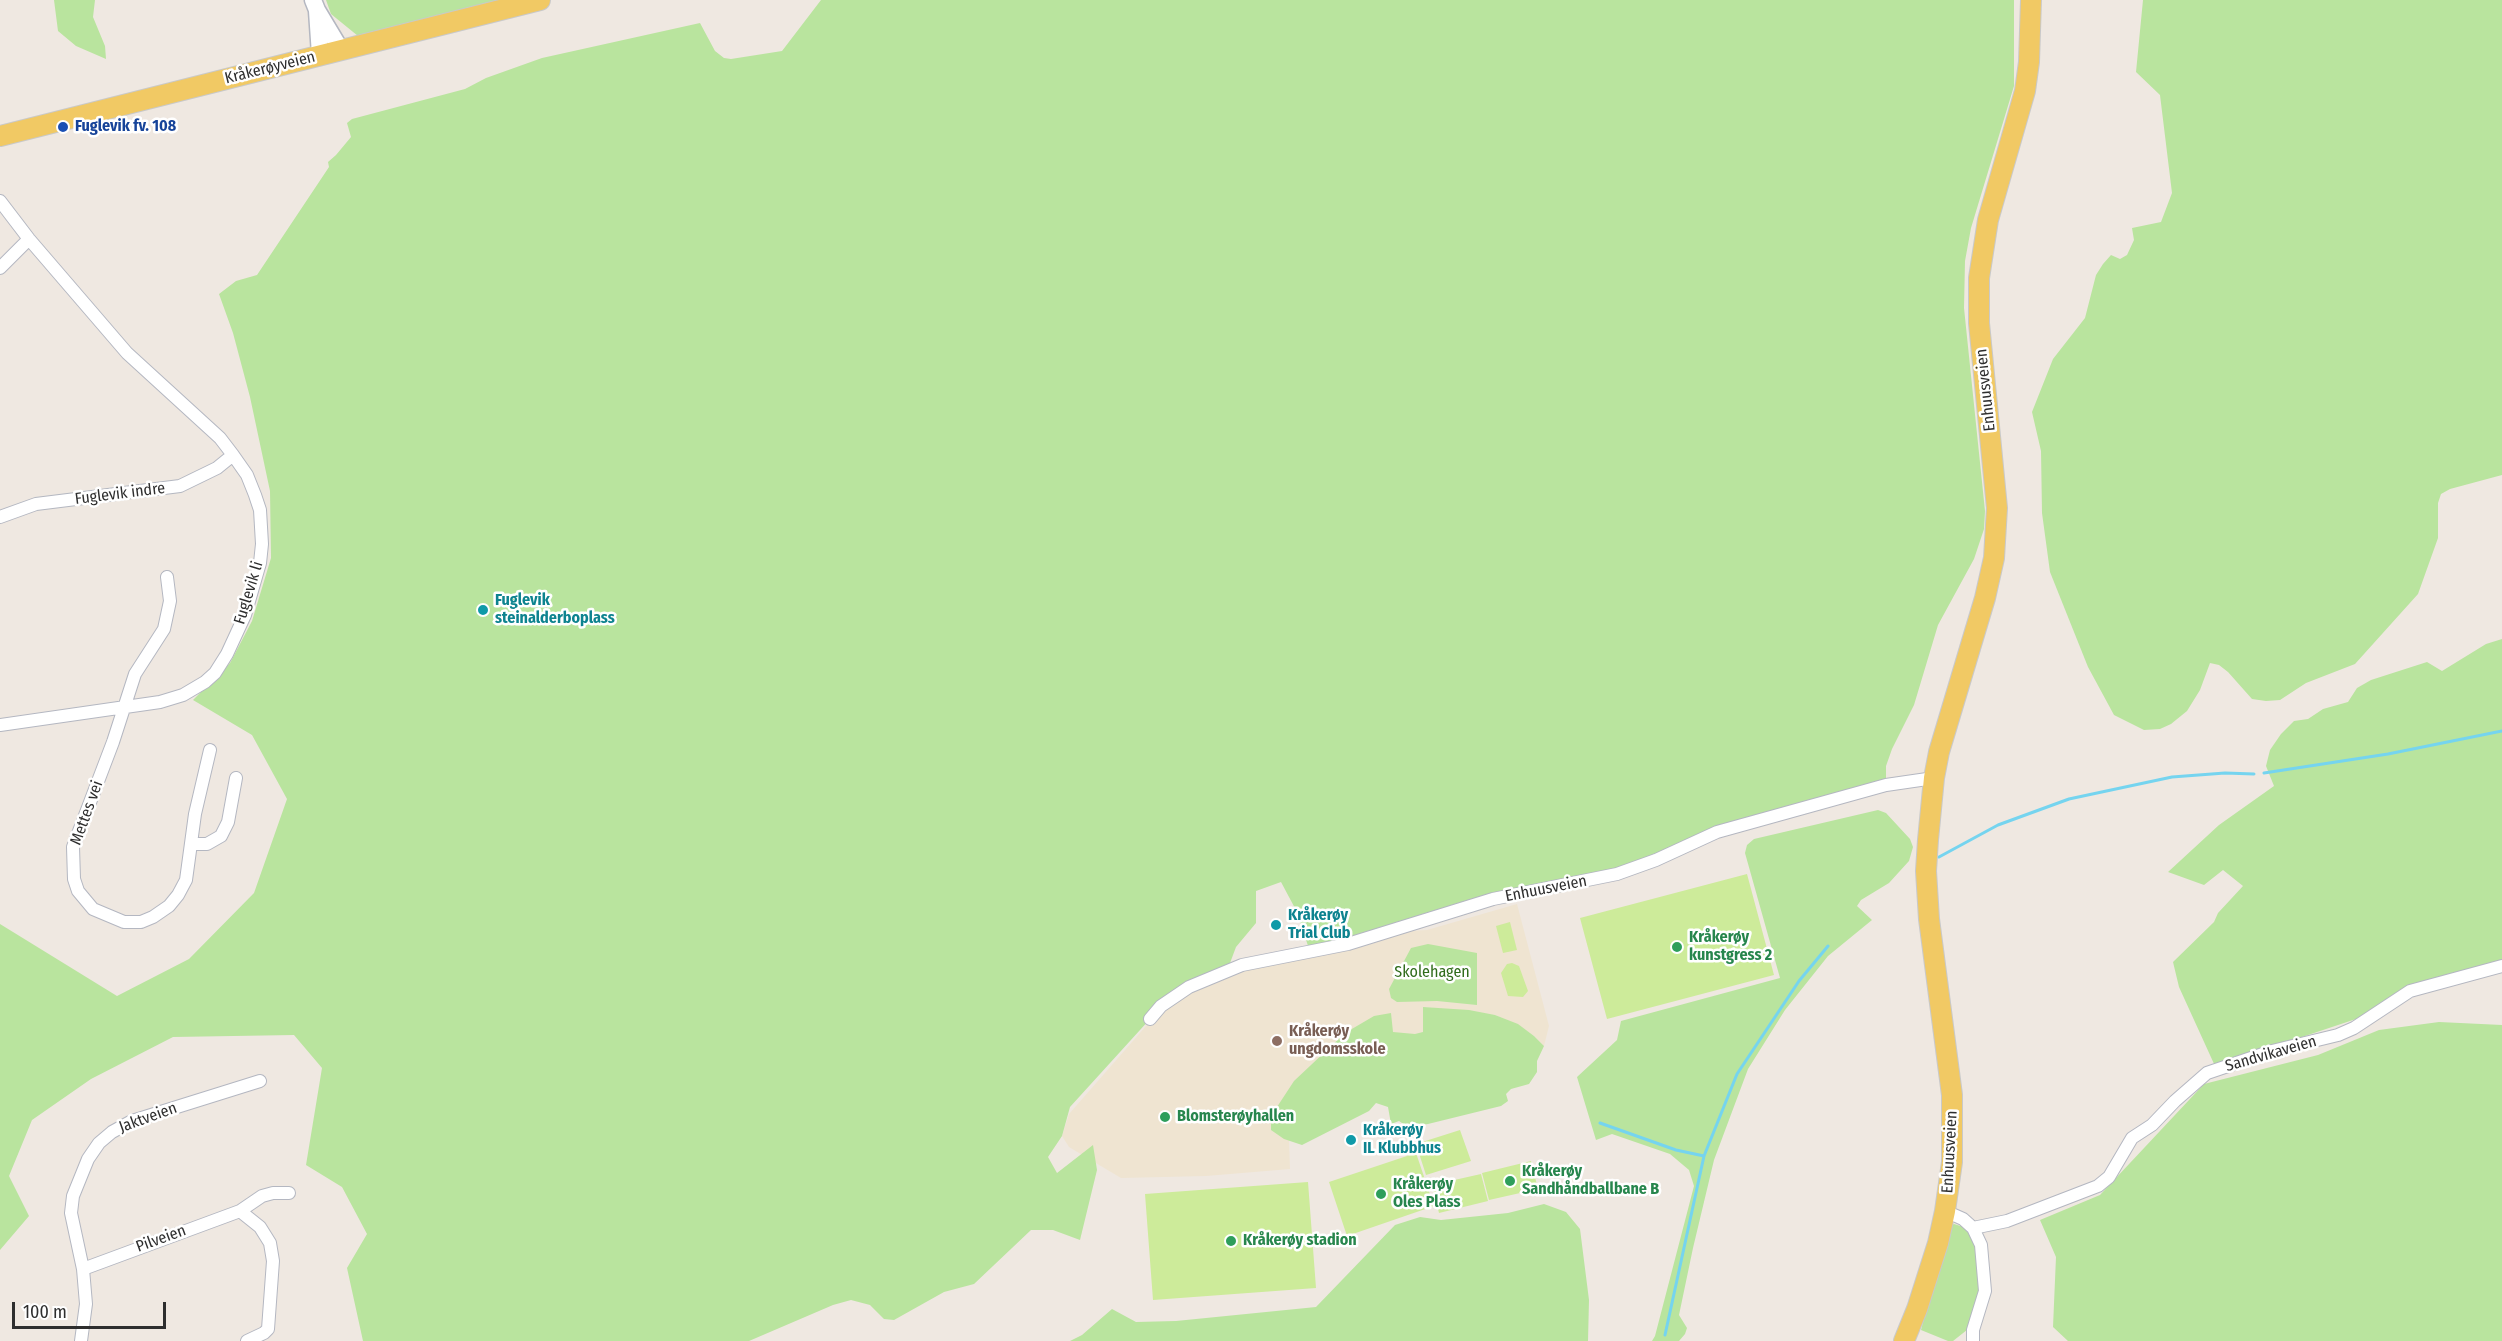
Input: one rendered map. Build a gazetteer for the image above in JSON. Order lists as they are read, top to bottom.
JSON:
{
  "streets": {
    "main road": ["Kråkerøyveien", "Enhuusveien"],
    "street": [
      "Fuglevik indre",
      "Fuglevik li",
      "Mettes vei",
      "Sandvikaveien",
      "Jaktveien",
      "Pilveien"
    ]
  },
  "crossings": [
    ["Fuglevik indre", "Fuglevik li"],
    ["Fuglevik li", "Mettes vei"],
    ["Jaktveien", "Pilveien"]
  ],
  "parks": ["Skolehagen"],
  "places": [
    "Fuglevik fv. 108",
    "Fuglevik steinalderboplass",
    "Kråkerøy Trial Club",
    "Kråkerøy kunstgress 2",
    "Kråkerøy ungdomsskole",
    "Blomsterøyhallen",
    "Kråkerøy IL Klubbhus",
    "Kråkerøy Sandhåndballbane B",
    "Kråkerøy Oles Plass",
    "Kråkerøy stadion"
  ],
  "scale_bar": "100 m"
}
